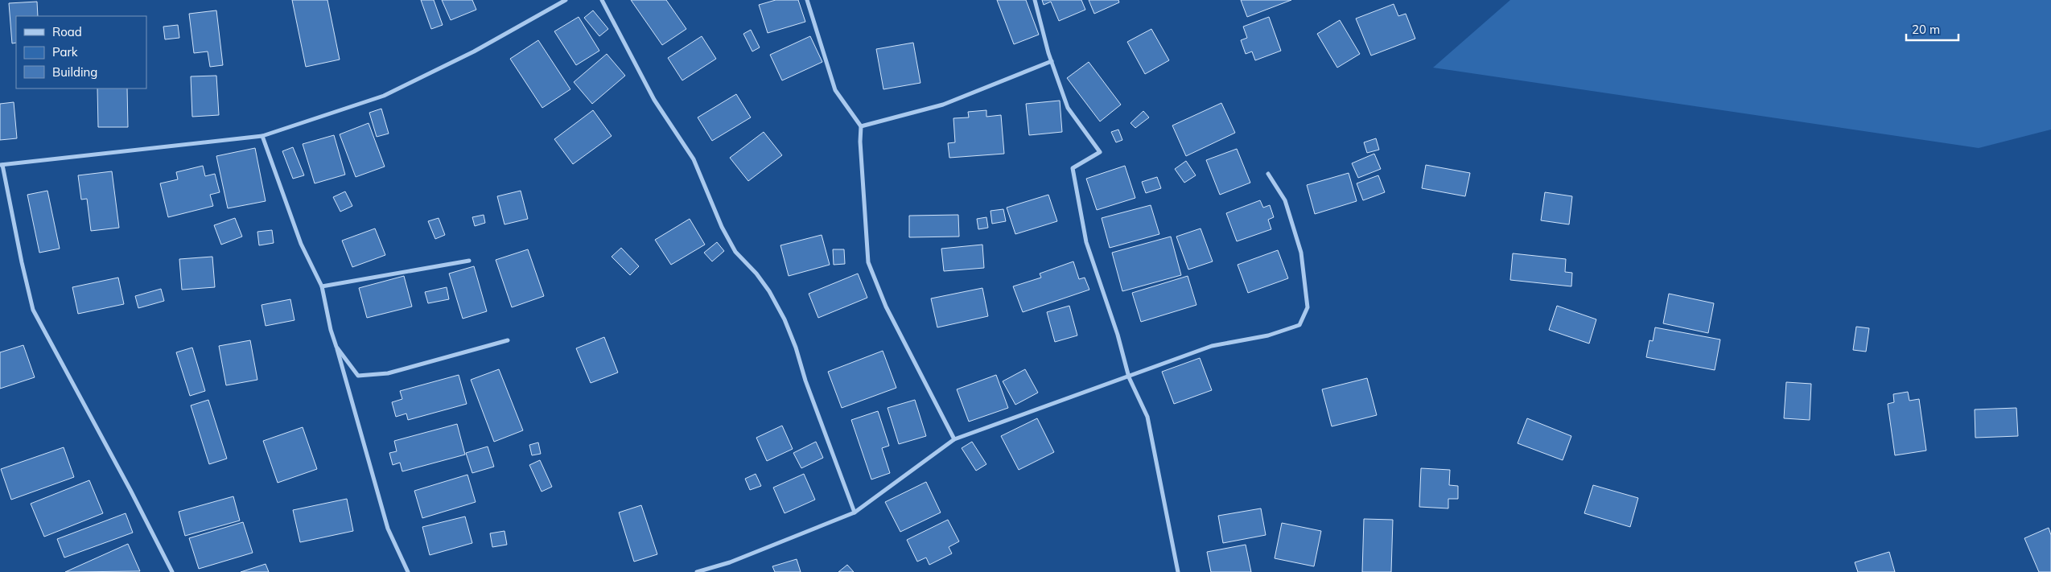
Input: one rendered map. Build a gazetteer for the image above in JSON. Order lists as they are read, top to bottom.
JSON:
{
  "legend": ["Road", "Park", "Building"],
  "scale_bar": "20 m"
}
